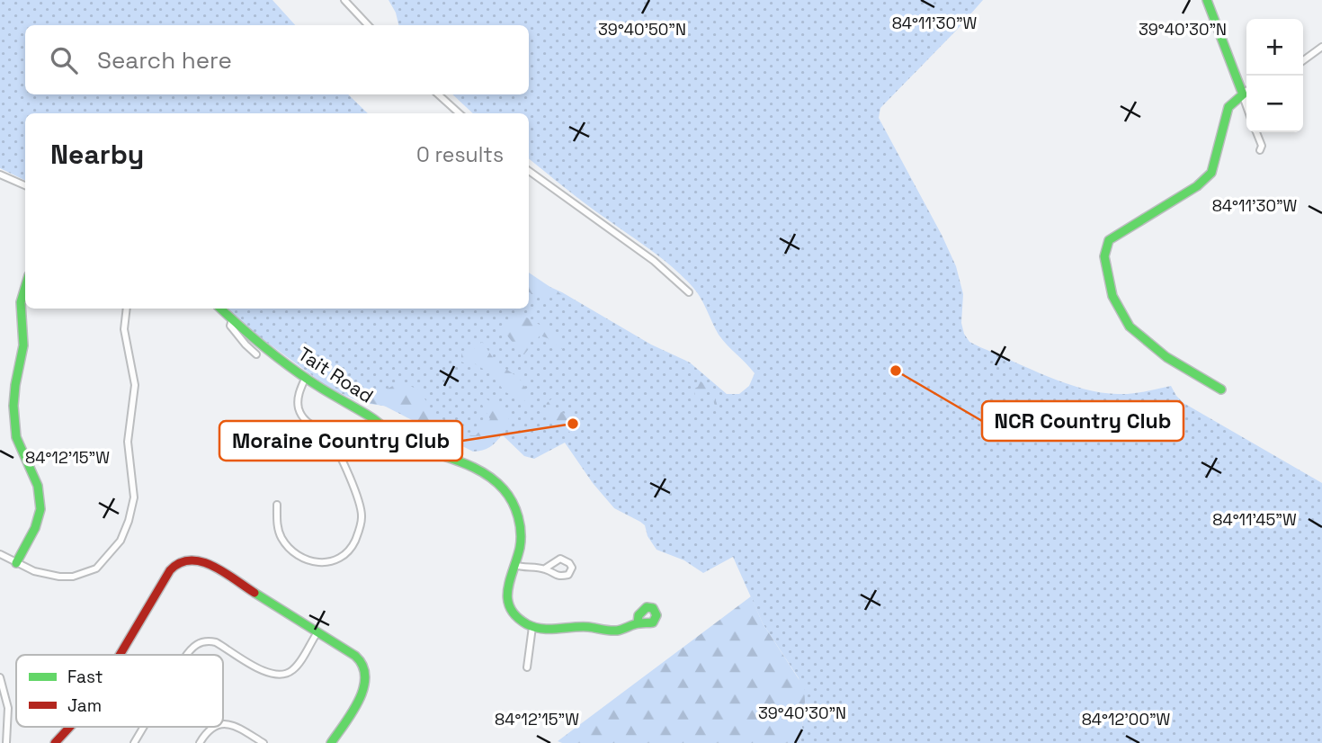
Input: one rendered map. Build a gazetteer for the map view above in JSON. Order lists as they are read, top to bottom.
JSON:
{
  "streets": {
    "street": ["Tait Road"]
  },
  "places": ["NCR Country Club", "Moraine Country Club"],
  "legend": ["Fast", "Jam"],
  "page": {
    "map_buttons": ["+", "−"],
    "search": "Search here",
    "heading": ["Nearby", "0 results"]
  },
  "coordinates": [
    "84°11'30\"W",
    "39°40'50\"N",
    "39°40'30\"N",
    "84°12'15\"W",
    "84°11'45\"W",
    "84°12'00\"W"
  ]
}
